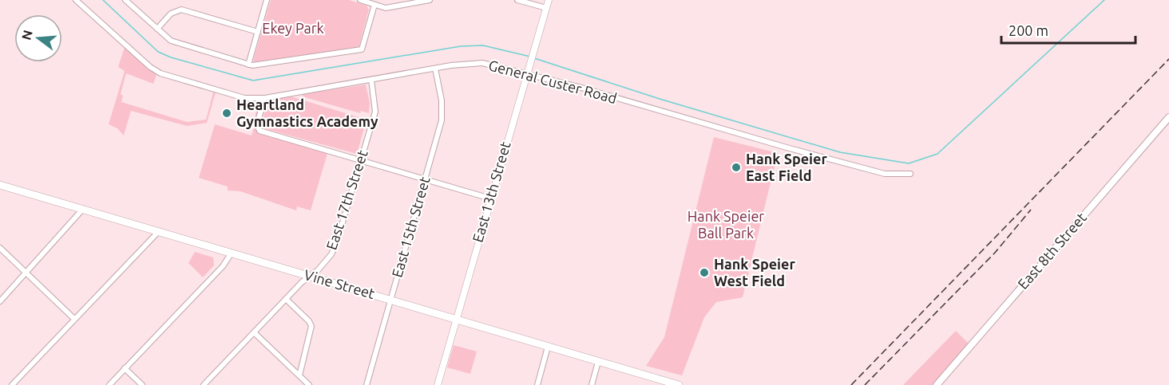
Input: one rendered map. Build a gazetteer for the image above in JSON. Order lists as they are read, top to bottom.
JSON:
{
  "streets": {
    "main road": ["East 8th Street", "Vine Street"],
    "street": [
      "General Custer Road",
      "East 13th Street",
      "East 17th Street",
      "East 15th Street"
    ]
  },
  "crossings": [
    ["General Custer Road", "East 13th Street"],
    ["General Custer Road", "East 17th Street"],
    ["General Custer Road", "East 15th Street"],
    ["East 13th Street", "Vine Street"],
    ["East 17th Street", "Vine Street"],
    ["East 15th Street", "Vine Street"]
  ],
  "parks": ["Ekey Park", "Hank Speier Ball Park"],
  "places": ["Heartland Gymnastics Academy", "Hank Speier East Field", "Hank Speier West Field"],
  "scale_bar": "200 m",
  "north": "left"
}
